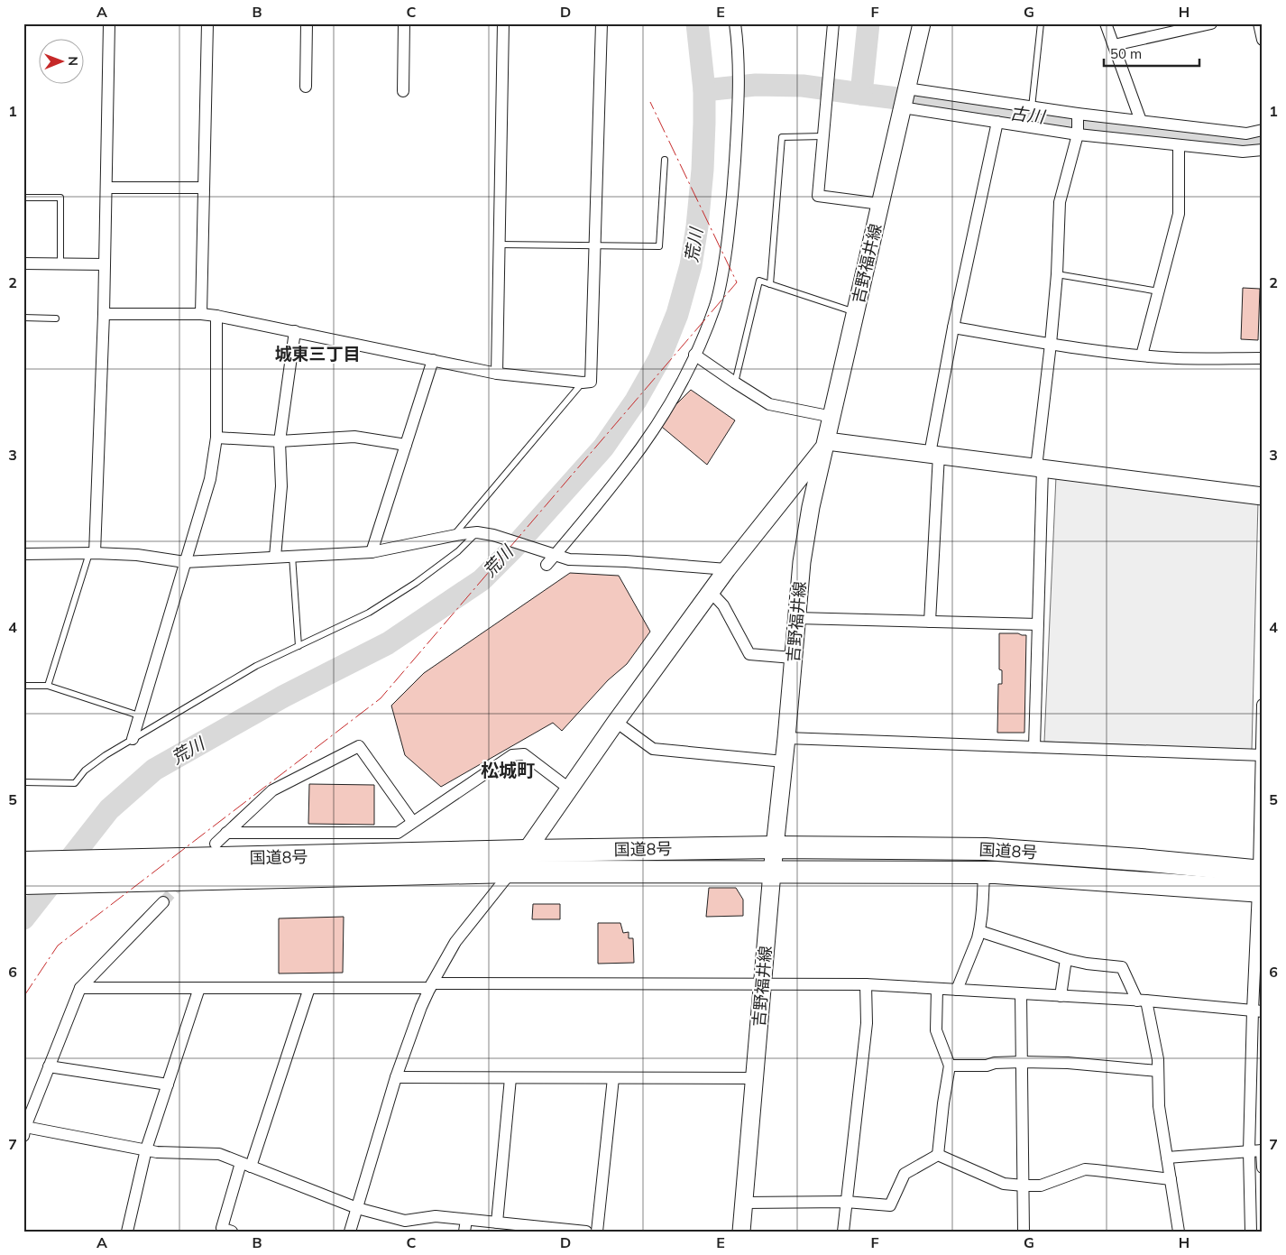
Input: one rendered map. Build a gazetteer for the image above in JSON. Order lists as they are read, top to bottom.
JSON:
{
  "streets": {
    "highway": ["国道8号"],
    "main road": ["吉野福井線"]
  },
  "crossings": [
    ["吉野福井線", "国道8号"]
  ],
  "districts": ["城東三丁目", "松城町"],
  "water": ["古川", "荒川"],
  "scale_bar": "50 m",
  "north": "right",
  "grid": {
    "columns": [
      "A",
      "B",
      "C",
      "D",
      "E",
      "F",
      "G",
      "H"
    ],
    "rows": [
      "1",
      "2",
      "3",
      "4",
      "5",
      "6",
      "7"
    ]
  }
}
